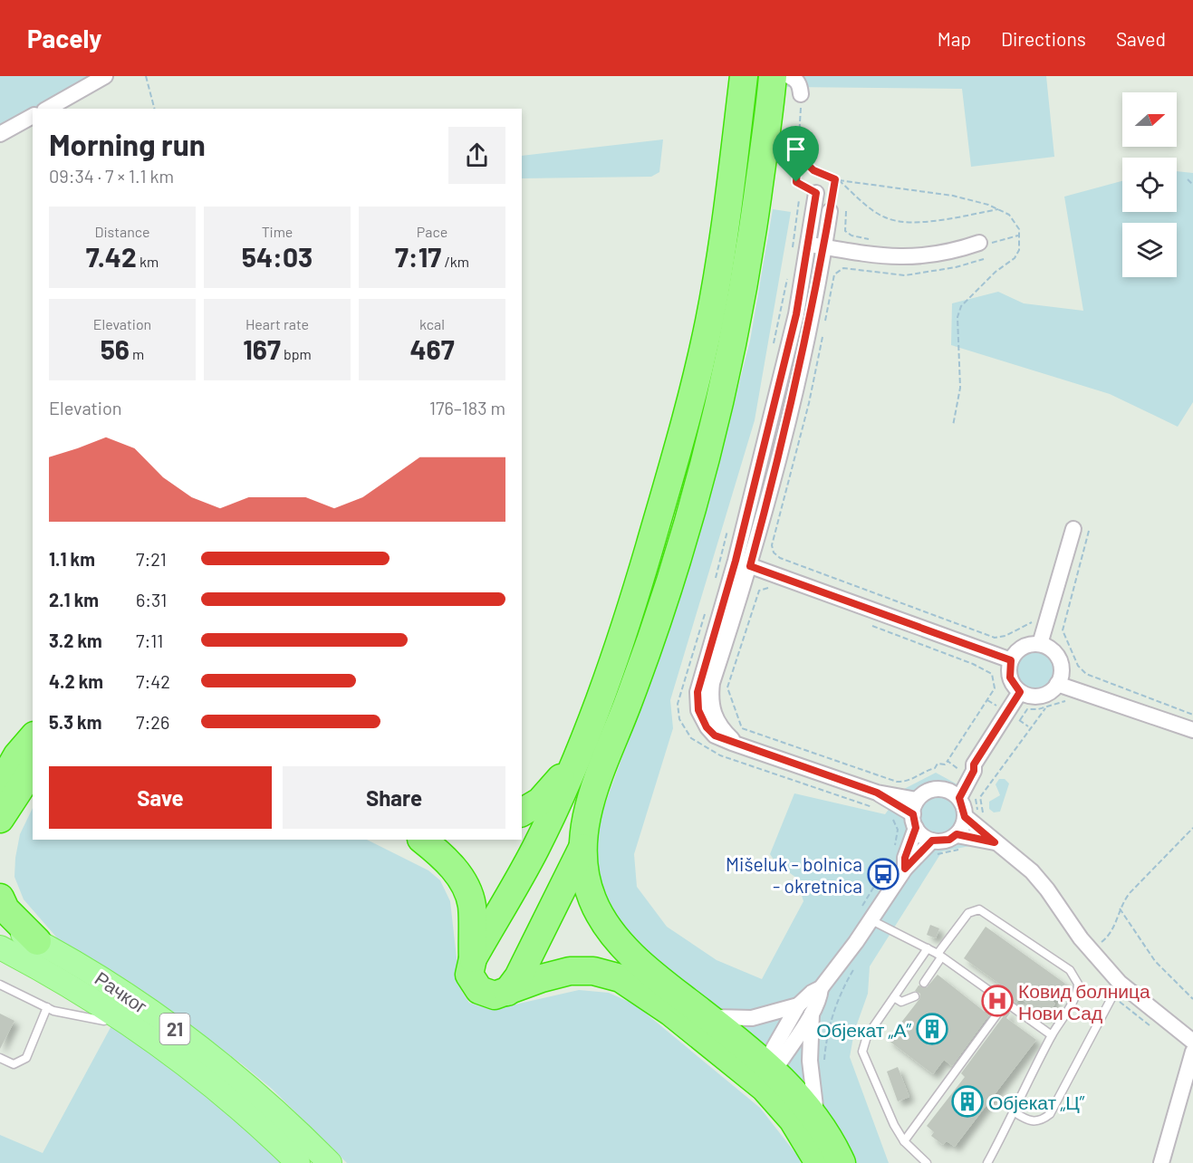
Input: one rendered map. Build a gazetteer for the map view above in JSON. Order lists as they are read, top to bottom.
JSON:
{
  "streets": {
    "main road": ["Рачког", "21"]
  },
  "places": {
    "bus stop": ["Mišeluk - bolnica - okretnica"],
    "hospital": ["Ковид болница Нови Сад"],
    "building": ["Објекат „А”", "Објекат „Ц”"]
  },
  "north": "right",
  "page": {
    "header": "Pacely",
    "nav": ["Map", "Directions", "Saved"],
    "heading": ["Morning run", "09:34 · 7 × 1.1 km"],
    "stats": [
      ["Distance", "7.42 km"],
      ["Time", "54:03"],
      ["Pace", "7:17 /km"],
      ["Elevation", "56 m"],
      ["Heart rate", "167 bpm"],
      ["kcal", "467"]
    ],
    "chart": ["Elevation", "176–183 m"],
    "list": [
      {
        "name": "1.1 km",
        "note": "7:21"
      },
      {
        "name": "2.1 km",
        "note": "6:31"
      },
      {
        "name": "3.2 km",
        "note": "7:11"
      },
      {
        "name": "4.2 km",
        "note": "7:42"
      },
      {
        "name": "5.3 km",
        "note": "7:26"
      }
    ],
    "buttons": ["Save", "Share"]
  }
}
